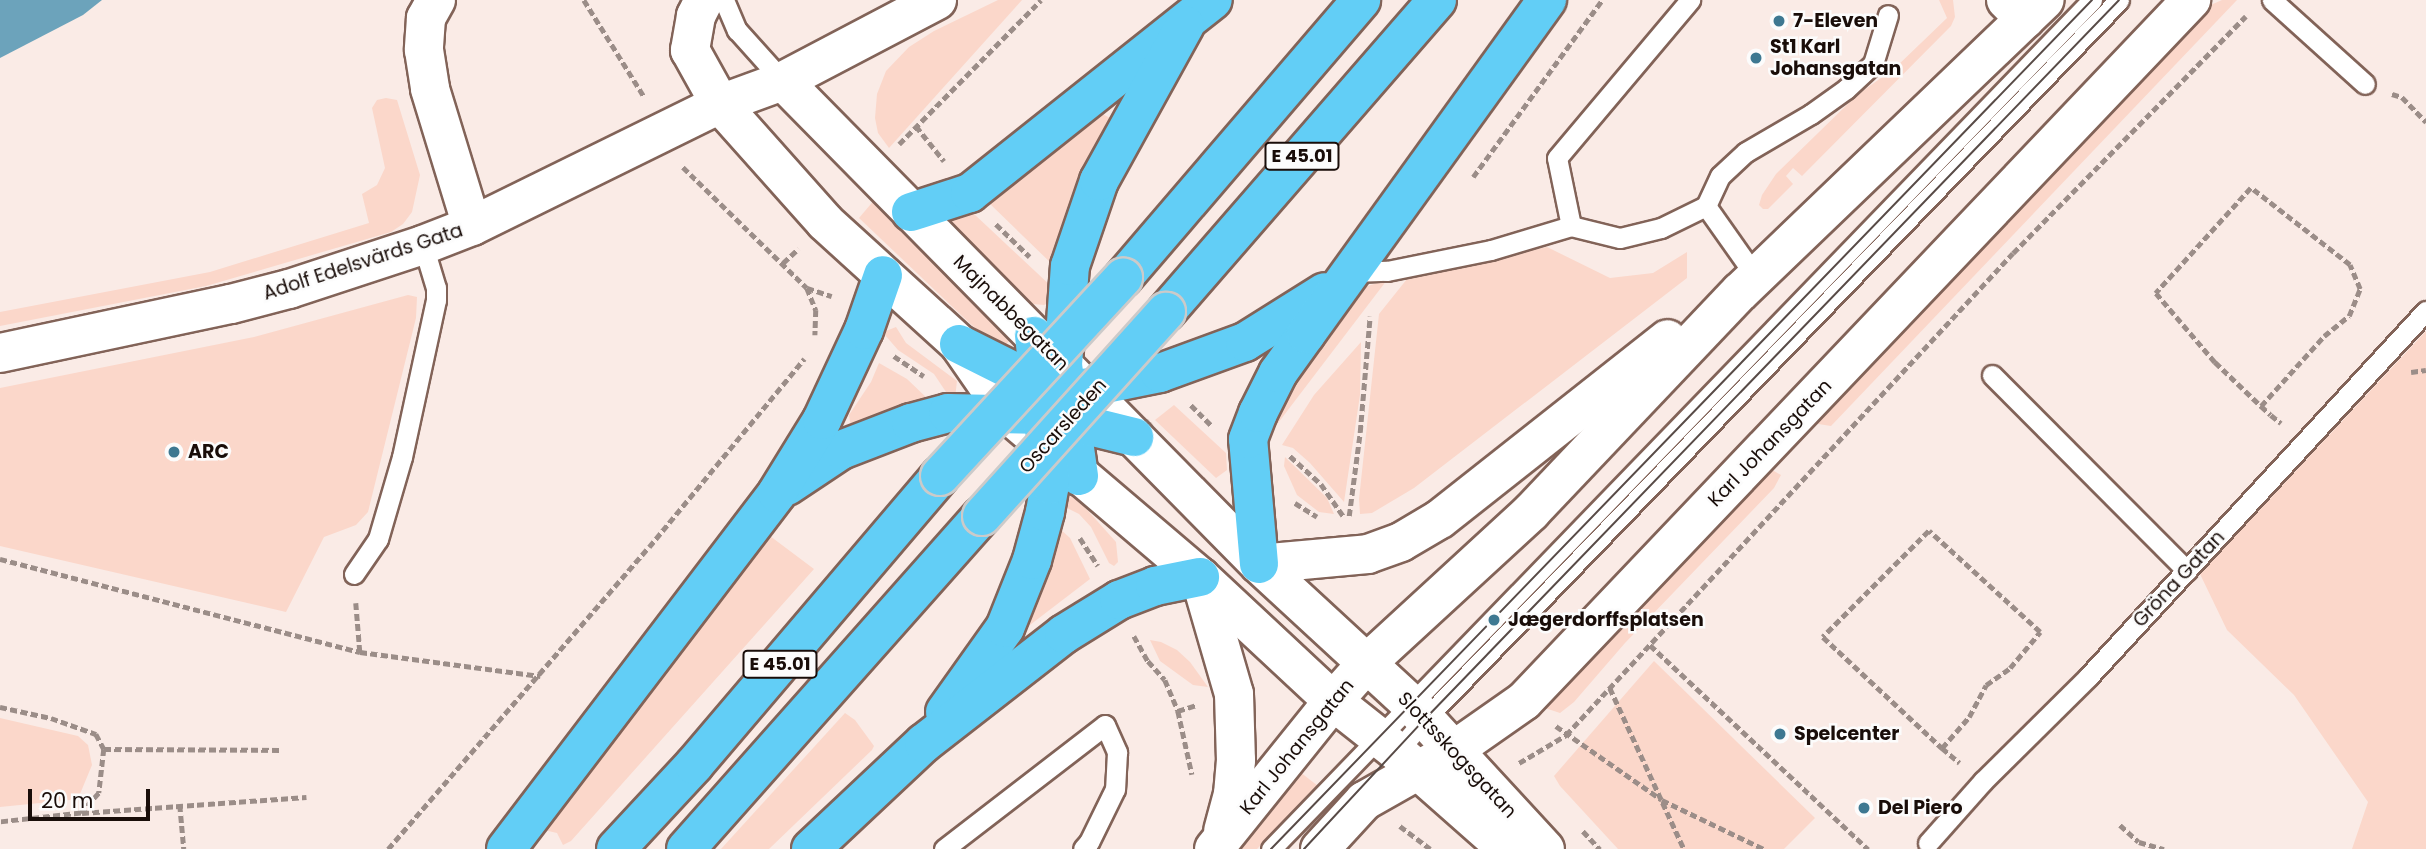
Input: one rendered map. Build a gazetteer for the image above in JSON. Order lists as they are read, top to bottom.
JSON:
{
  "streets": {
    "highway": ["E 45.01", "Oscarsleden"],
    "street": [
      "Adolf Edelsvärds Gata",
      "Majnabbegatan",
      "Karl Johansgatan",
      "Slottsskogsgatan"
    ],
    "lane": ["Gröna Gatan"]
  },
  "crossings": [
    ["Adolf Edelsvärds Gata", "Majnabbegatan"],
    ["Majnabbegatan", "Karl Johansgatan"],
    ["Majnabbegatan", "Slottsskogsgatan"],
    ["Karl Johansgatan", "Slottsskogsgatan"]
  ],
  "places": [
    "7-Eleven",
    "St1 Karl Johansgatan",
    "ARC",
    "Jægerdorffsplatsen",
    "Spelcenter",
    "Del Piero"
  ],
  "scale_bar": "20 m"
}
